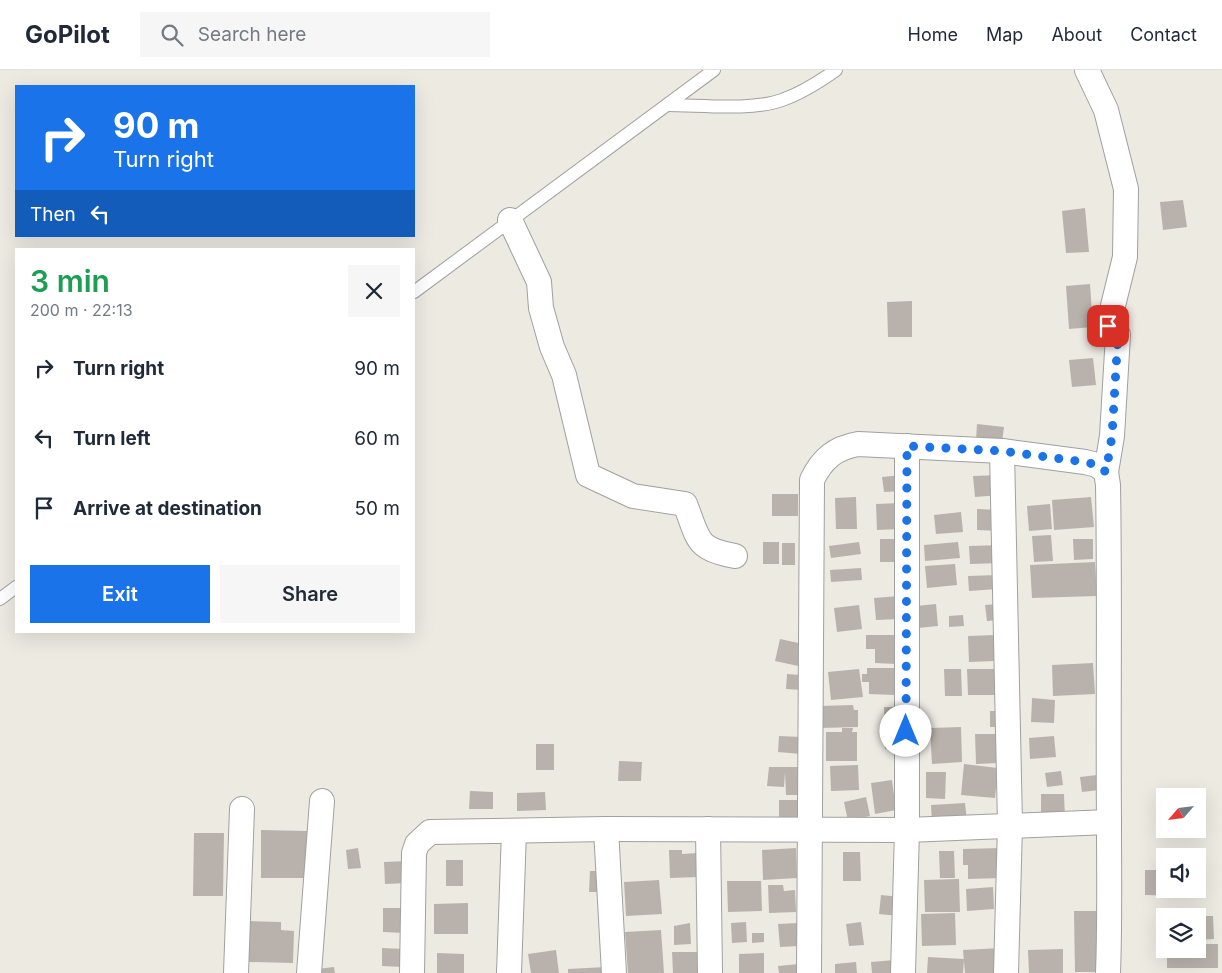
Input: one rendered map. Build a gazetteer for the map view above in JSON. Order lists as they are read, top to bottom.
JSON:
{
  "north": "bottom left",
  "page": {
    "header": "GoPilot",
    "search": "Search here",
    "nav": [
      "Home",
      "Map",
      "About",
      "Contact"
    ],
    "turn": ["90 m", "Turn right"],
    "then": "Then",
    "heading": ["3 min", "200 m · 22:13"],
    "list": [
      {
        "name": "Turn right",
        "value": "90 m"
      },
      {
        "name": "Turn left",
        "value": "60 m"
      },
      {
        "name": "Arrive at destination",
        "value": "50 m"
      }
    ],
    "buttons": ["Exit", "Share"]
  }
}
